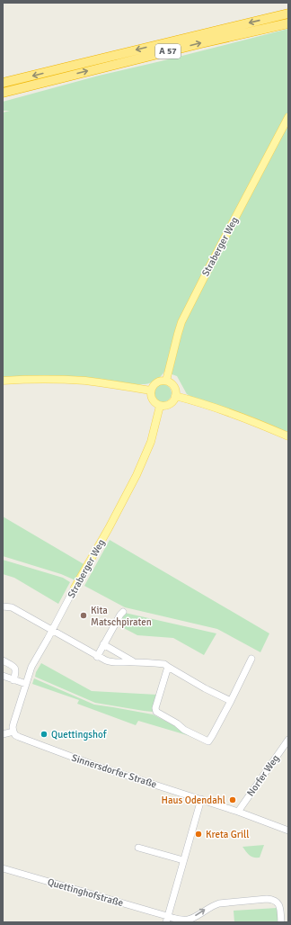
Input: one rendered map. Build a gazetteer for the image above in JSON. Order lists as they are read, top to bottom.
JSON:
{
  "streets": {
    "highway": ["A 57"],
    "main road": ["Straberger Weg"],
    "street": ["Sinnersdorfer Straße", "Norfer Weg", "Quettinghofstraße"]
  },
  "crossings": [
    ["Straberger Weg", "Sinnersdorfer Straße"],
    ["Sinnersdorfer Straße", "Norfer Weg"]
  ],
  "one_way": ["Quettinghofstraße"],
  "places": [
    "Kita Matschpiraten",
    "Quettingshof",
    "Haus Odendahl",
    "Kreta Grill"
  ]
}
